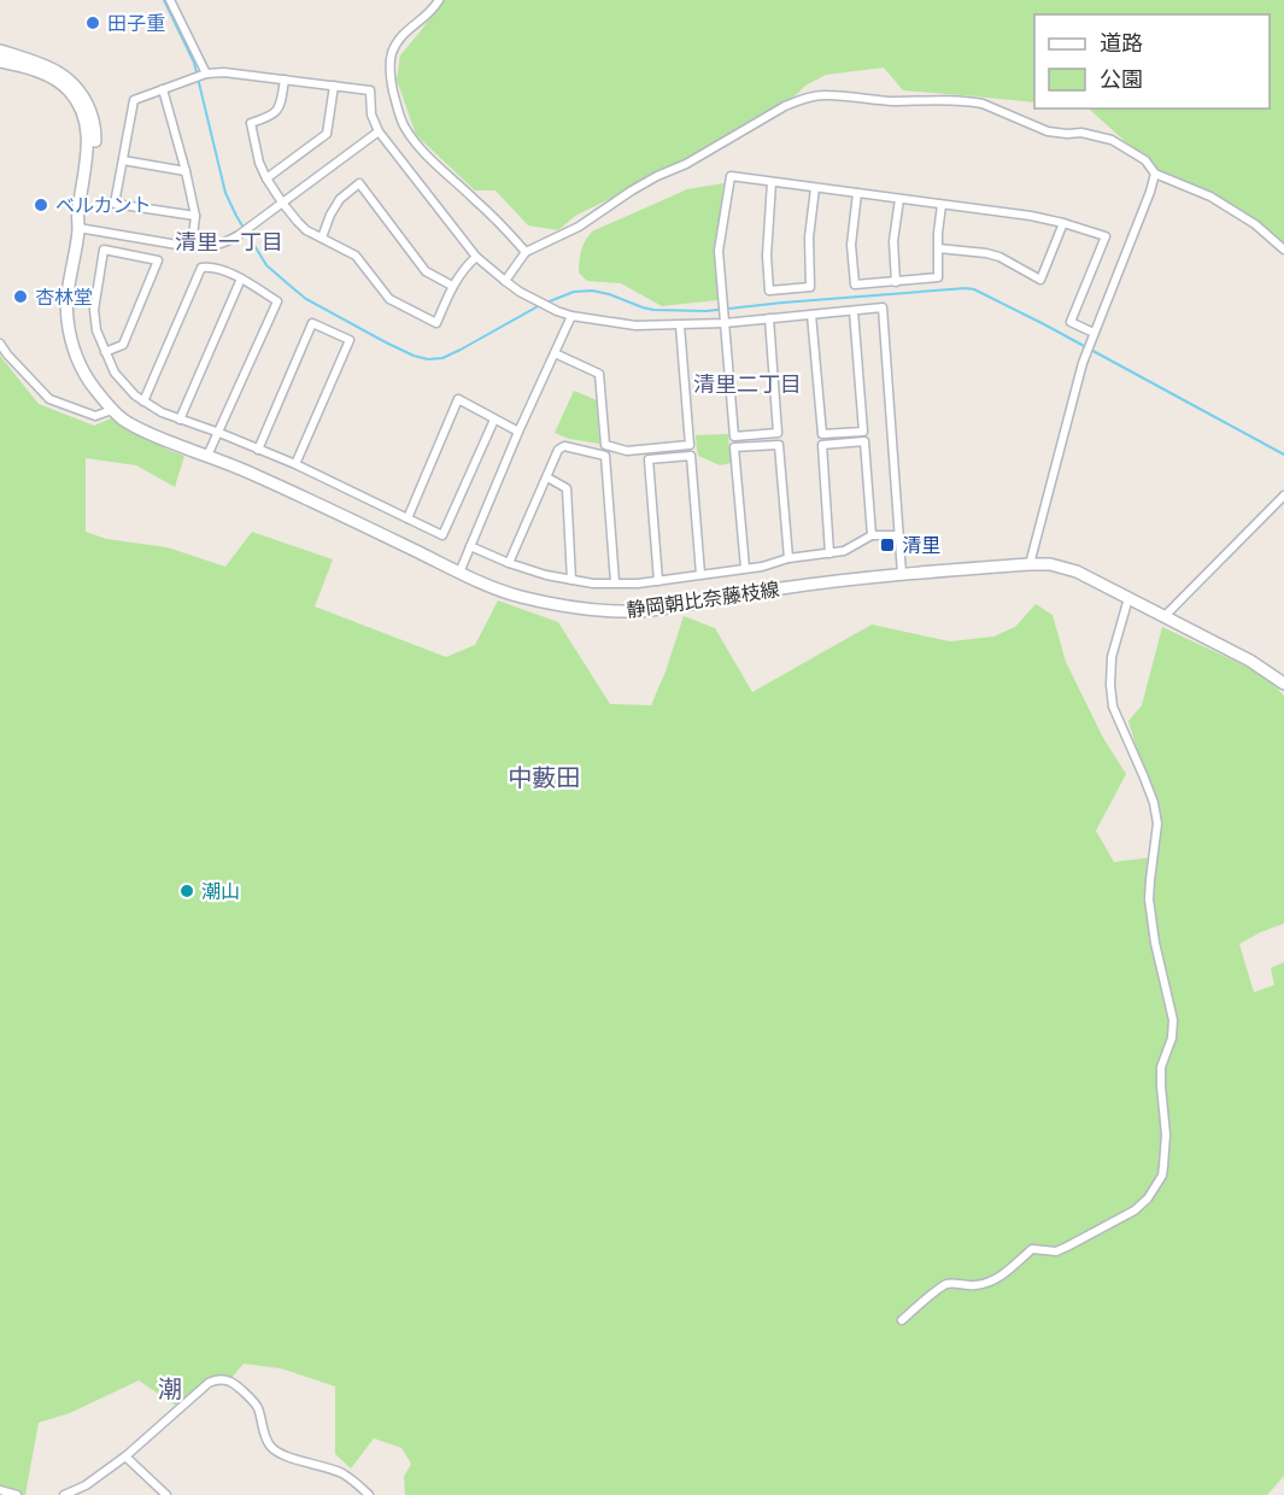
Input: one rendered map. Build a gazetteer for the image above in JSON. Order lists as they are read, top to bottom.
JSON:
{
  "streets": {
    "main road": ["静岡朝比奈藤枝線"]
  },
  "districts": [
    "清里一丁目",
    "清里二丁目",
    "中藪田",
    "潮"
  ],
  "places": {
    "other": [
      "田子重",
      "ベルカント",
      "杏林堂",
      "潮山"
    ],
    "transit": ["清里"]
  },
  "legend": ["道路", "公園"]
}
